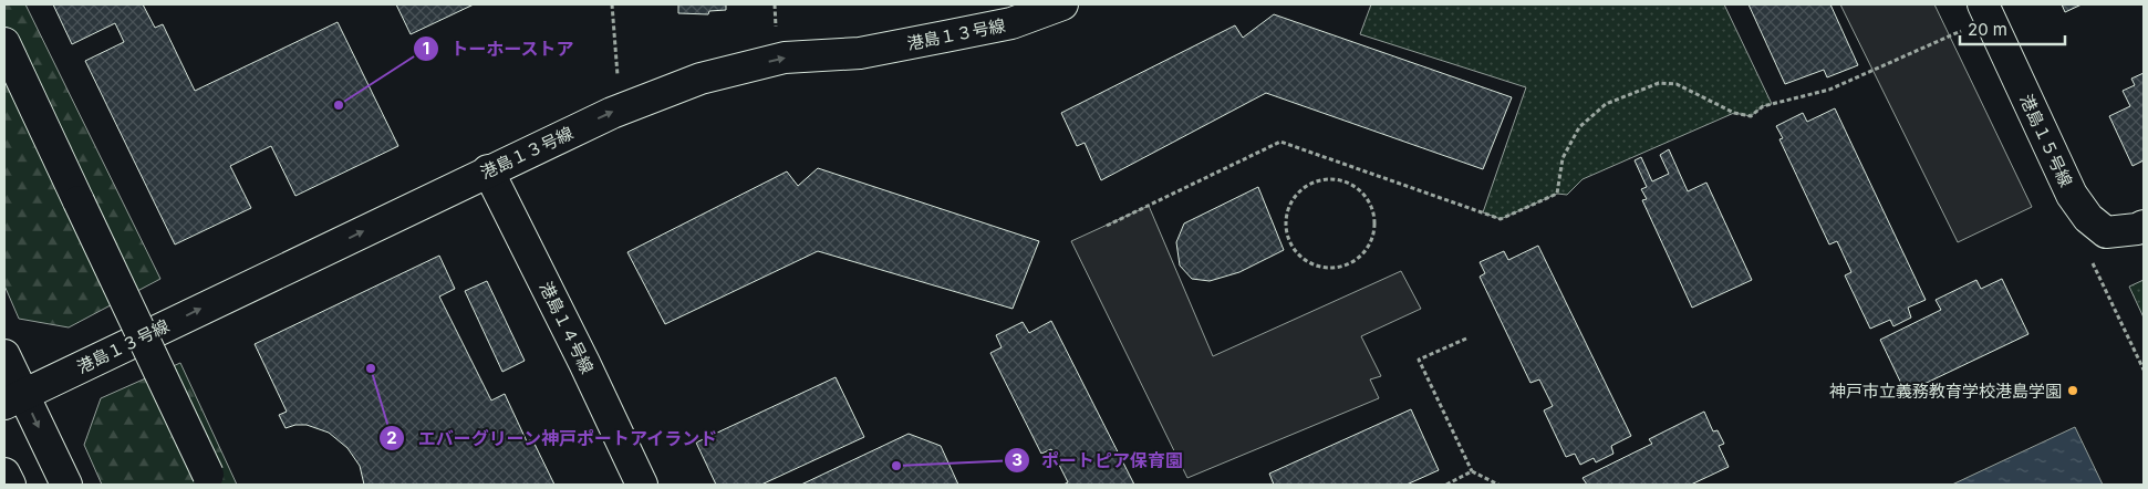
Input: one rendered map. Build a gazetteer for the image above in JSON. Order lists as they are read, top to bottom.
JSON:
{
  "streets": {
    "street": ["港島１３号線", "港島１５号線", "港島１４号線"]
  },
  "crossings": [
    ["港島１３号線", "港島１４号線"]
  ],
  "one_way": ["港島１３号線"],
  "places": [
    "トーホーストア",
    "エバーグリーン神戸ポートアイランド",
    "神戸市立義務教育学校港島学園",
    "ポートピア保育園"
  ],
  "scale_bar": "20 m"
}
